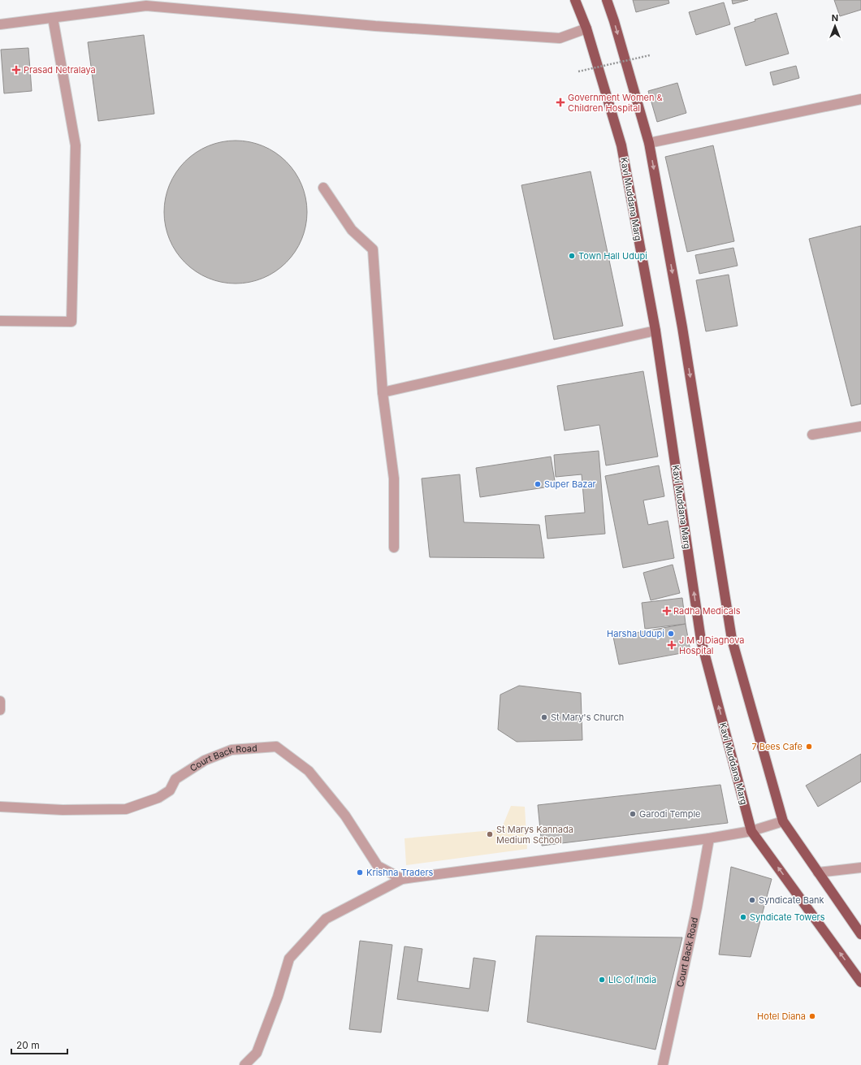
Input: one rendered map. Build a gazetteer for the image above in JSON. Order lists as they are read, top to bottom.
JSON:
{
  "streets": {
    "main road": ["Kavi Muddana Marg"],
    "street": ["Court Back Road"]
  },
  "places": {
    "health": [
      "Prasad Netralaya",
      "Government Women & Children Hospital",
      "Radha Medicals",
      "J M J Diagnova Hospital"
    ],
    "other": [
      "Town Hall Udupi",
      "Super Bazar",
      "Harsha Udupi",
      "St Mary's Church",
      "7 Bees Cafe",
      "Garodi Temple",
      "St Marys Kannada Medium School",
      "Krishna Traders",
      "Syndicate Bank",
      "Syndicate Towers",
      "LIC of India",
      "Hotel Diana"
    ]
  },
  "scale_bar": "20 m",
  "north": "top"
}
